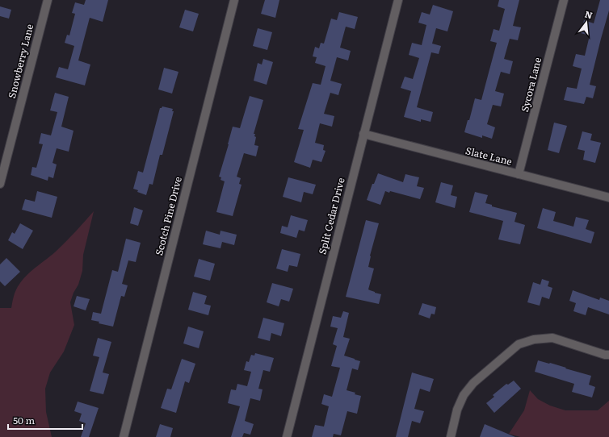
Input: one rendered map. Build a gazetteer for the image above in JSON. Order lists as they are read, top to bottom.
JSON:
{
  "streets": {
    "street": [
      "Snowberry Lane",
      "Sycora Lane",
      "Slate Lane",
      "Scotch Pine Drive",
      "Split Cedar Drive"
    ]
  },
  "crossings": [
    ["Sycora Lane", "Slate Lane"],
    ["Slate Lane", "Split Cedar Drive"]
  ],
  "scale_bar": "50 m",
  "north": "top"
}
